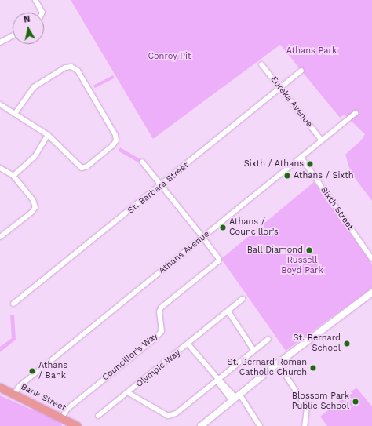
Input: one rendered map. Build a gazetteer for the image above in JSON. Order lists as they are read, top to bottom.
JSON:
{
  "streets": {
    "main road": ["Bank Street"],
    "street": [
      "Eureka Avenue",
      "St. Barbara Street",
      "Sixth Street",
      "Athans Avenue",
      "Councillor's Way",
      "Olympic Way"
    ]
  },
  "crossings": [
    ["Eureka Avenue", "St. Barbara Street"],
    ["Eureka Avenue", "Athans Avenue"],
    ["Sixth Street", "Athans Avenue"],
    ["Athans Avenue", "Councillor's Way"],
    ["Athans Avenue", "Bank Street"],
    ["Councillor's Way", "Bank Street"]
  ],
  "parks": ["Athans Park", "Conroy Pit", "Russell Boyd Park"],
  "places": [
    "Sixth / Athans",
    "Athans / Sixth",
    "Athans / Councillor's",
    "Ball Diamond",
    "St. Bernard School",
    "St. Bernard Roman Catholic Church",
    "Athans / Bank",
    "Blossom Park Public School"
  ],
  "north": "top"
}
